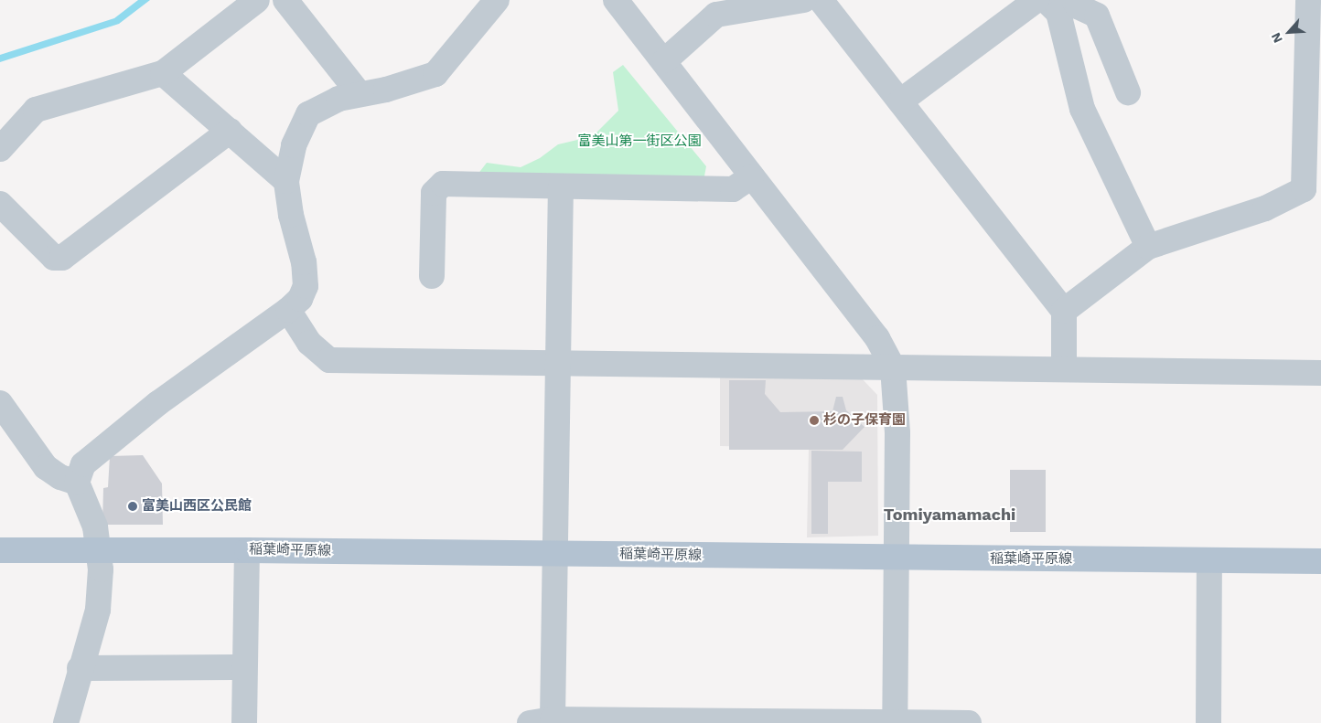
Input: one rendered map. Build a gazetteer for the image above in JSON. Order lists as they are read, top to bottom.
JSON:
{
  "streets": {
    "main road": ["稲葉崎平原線"]
  },
  "districts": ["Tomiyamamachi"],
  "parks": ["富美山第一街区公園"],
  "places": ["杉の子保育園", "富美山西区公民館"],
  "north": "bottom left"
}
